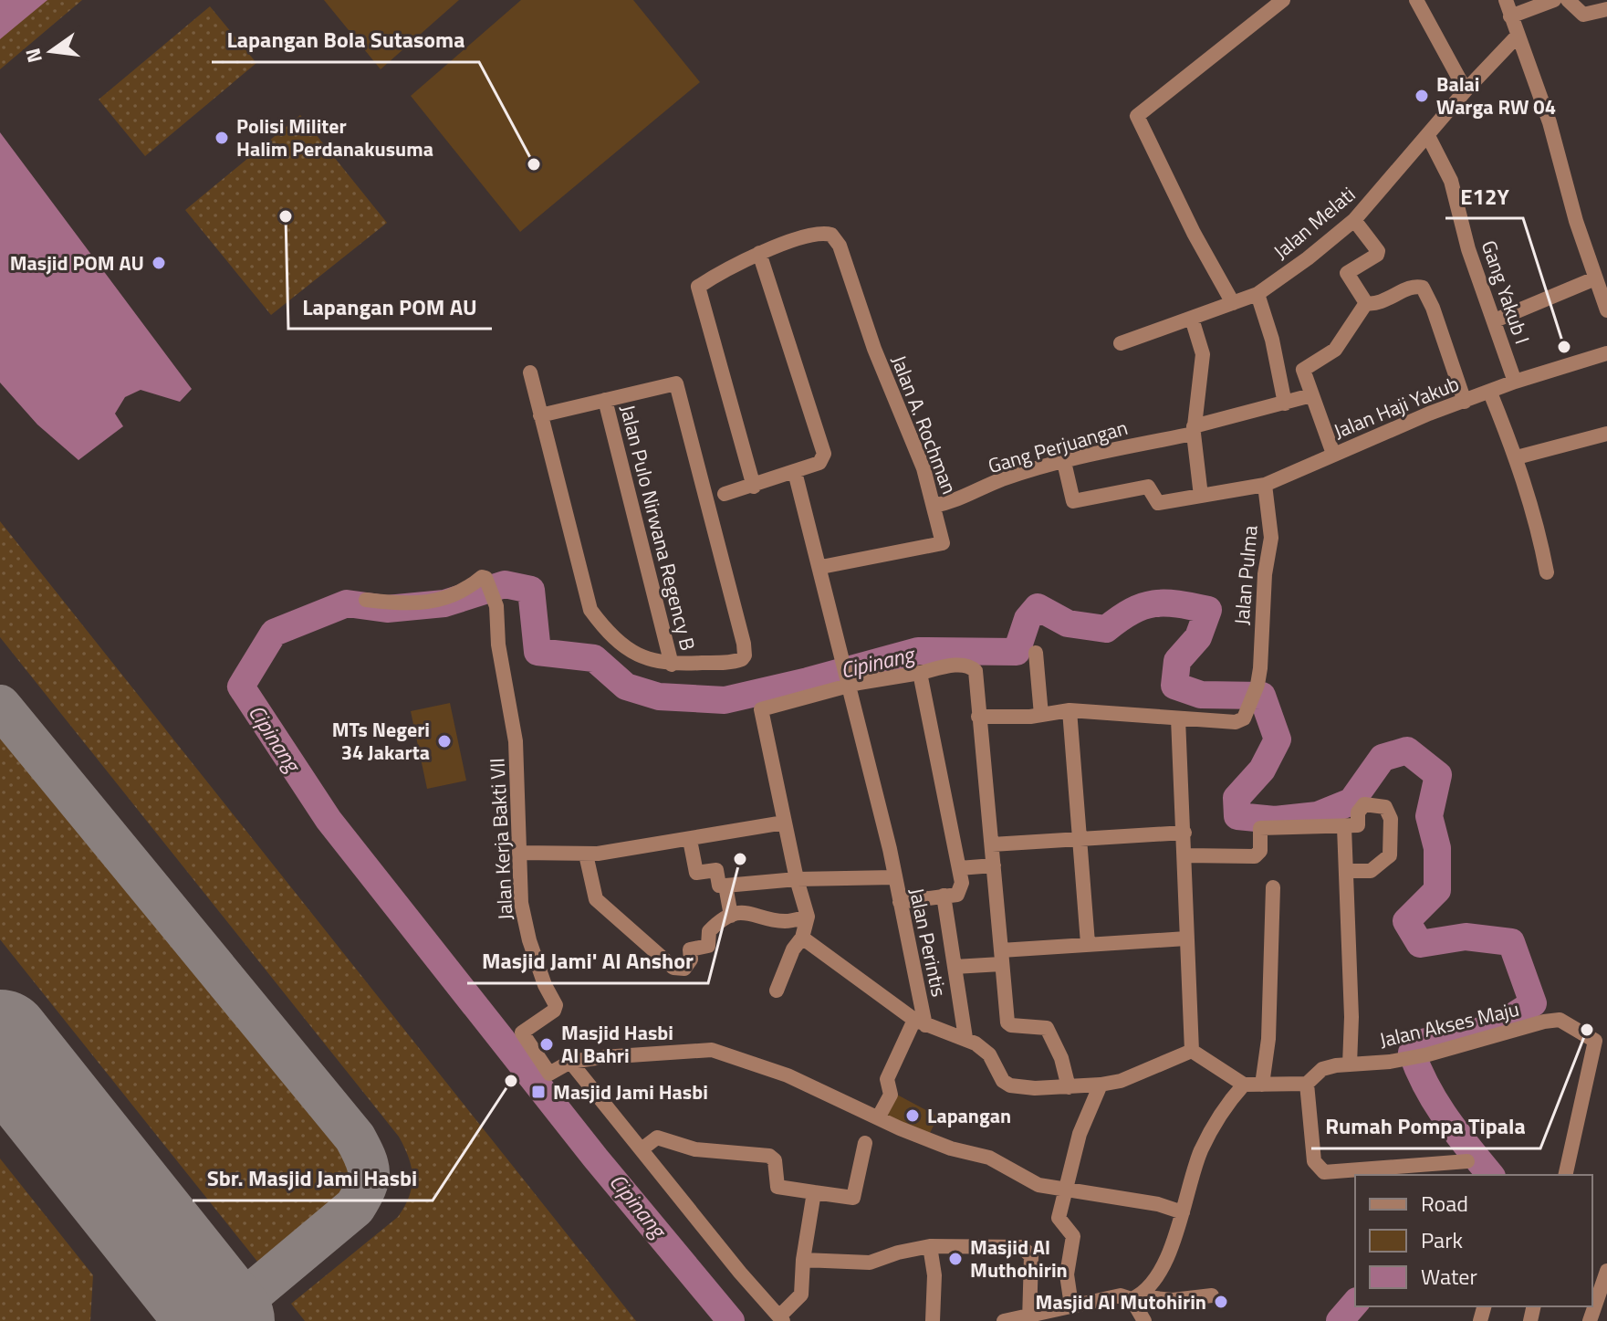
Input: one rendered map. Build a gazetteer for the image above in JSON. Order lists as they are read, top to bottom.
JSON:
{
  "streets": {
    "street": [
      "Jalan Melati",
      "Gang Yakub I",
      "Jalan Haji Yakub",
      "Jalan A. Rochman",
      "Gang Perjuangan",
      "Jalan Pulo Nirwana Regency B",
      "Jalan Pulma",
      "Jalan Kerja Bakti VII",
      "Jalan Perintis",
      "Jalan Akses Maju"
    ]
  },
  "crossings": [
    ["Jalan Melati", "Gang Yakub I"],
    ["Gang Yakub I", "Jalan Haji Yakub"],
    ["Jalan Haji Yakub", "Gang Perjuangan"],
    ["Jalan Haji Yakub", "Jalan Pulma"],
    ["Jalan A. Rochman", "Gang Perjuangan"]
  ],
  "water": ["Cipinang"],
  "places": {
    "other": [
      "Balai Warga RW 04",
      "Polisi Militer Halim Perdanakusuma",
      "Lapangan Bola Sutasoma",
      "Lapangan POM AU",
      "Masjid POM AU",
      "E12Y",
      "MTs Negeri 34 Jakarta",
      "Masjid Jami' Al Anshor",
      "Rumah Pompa Tipala",
      "Masjid Hasbi Al Bahri",
      "Sbr. Masjid Jami Hasbi",
      "Lapangan",
      "Masjid Al Muthohirin",
      "Masjid Al Mutohirin"
    ],
    "transit": ["Masjid Jami Hasbi"]
  },
  "legend": ["Road", "Park", "Water"],
  "north": "left"
}
